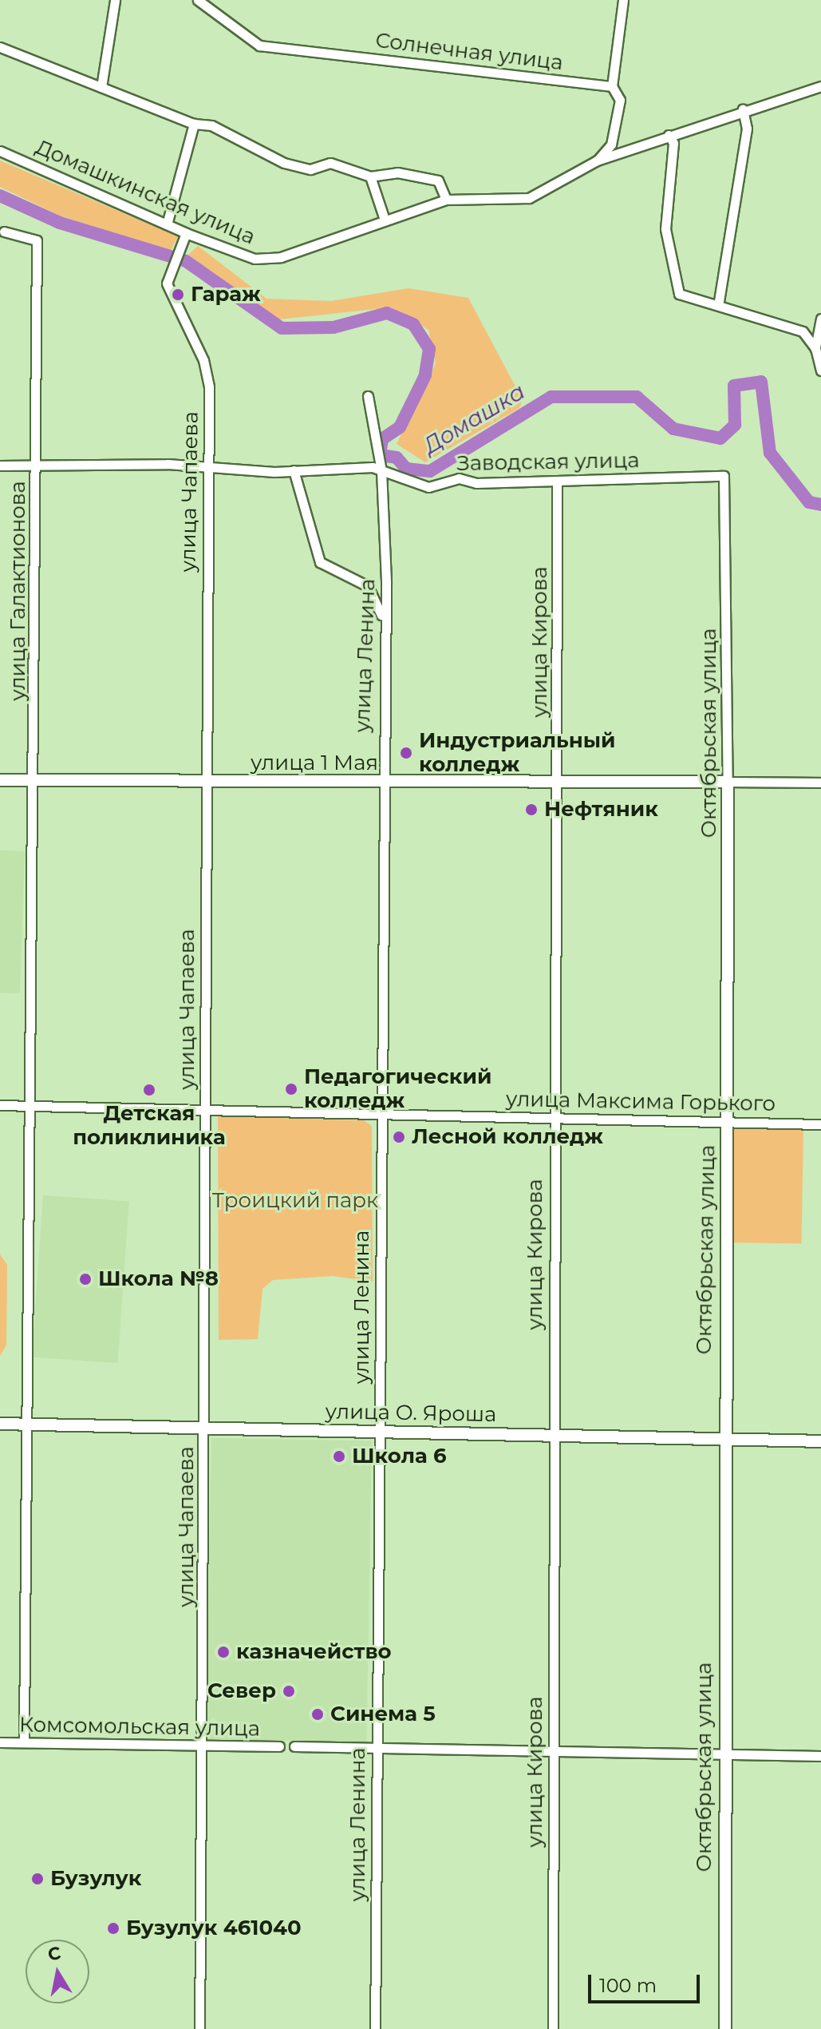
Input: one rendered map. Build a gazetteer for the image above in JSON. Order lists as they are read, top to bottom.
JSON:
{
  "streets": {
    "main road": ["Октябрьская улица", "улица 1 Мая", "улица О. Яроша"],
    "street": [
      "Солнечная улица",
      "Домашкинская улица",
      "Заводская улица",
      "улица Чапаева",
      "улица Галактионова",
      "улица Кирова",
      "улица Ленина",
      "улица Максима Горького",
      "Комсомольская улица"
    ]
  },
  "crossings": [
    ["Домашкинская улица", "улица Чапаева"],
    ["Заводская улица", "улица Чапаева"],
    ["Заводская улица", "улица Галактионова"],
    ["Заводская улица", "улица Кирова"],
    ["Заводская улица", "улица Ленина"],
    ["Заводская улица", "Октябрьская улица"],
    ["улица Чапаева", "улица 1 Мая"],
    ["улица Чапаева", "улица Максима Горького"],
    ["улица Чапаева", "улица О. Яроша"],
    ["улица Чапаева", "Комсомольская улица"],
    ["улица Галактионова", "улица 1 Мая"],
    ["улица Галактионова", "улица Максима Горького"],
    ["улица Галактионова", "улица О. Яроша"],
    ["улица Галактионова", "Комсомольская улица"],
    ["улица Кирова", "улица 1 Мая"],
    ["улица Кирова", "улица Максима Горького"],
    ["улица Кирова", "улица О. Яроша"],
    ["улица Ленина", "улица 1 Мая"],
    ["улица Ленина", "улица Максима Горького"],
    ["улица Ленина", "улица О. Яроша"],
    ["Октябрьская улица", "улица 1 Мая"],
    ["Октябрьская улица", "улица Максима Горького"],
    ["Октябрьская улица", "улица О. Яроша"]
  ],
  "water": ["Домашка"],
  "parks": ["Троицкий парк"],
  "places": [
    "Гараж",
    "Индустриальный колледж",
    "Нефтяник",
    "Педагогический колледж",
    "Детская поликлиника",
    "Лесной колледж",
    "Школа №8",
    "Школа 6",
    "казначейство",
    "Север",
    "Синема 5",
    "Бузулук",
    "Бузулук 461040"
  ],
  "scale_bar": "100 m",
  "north": "top"
}
